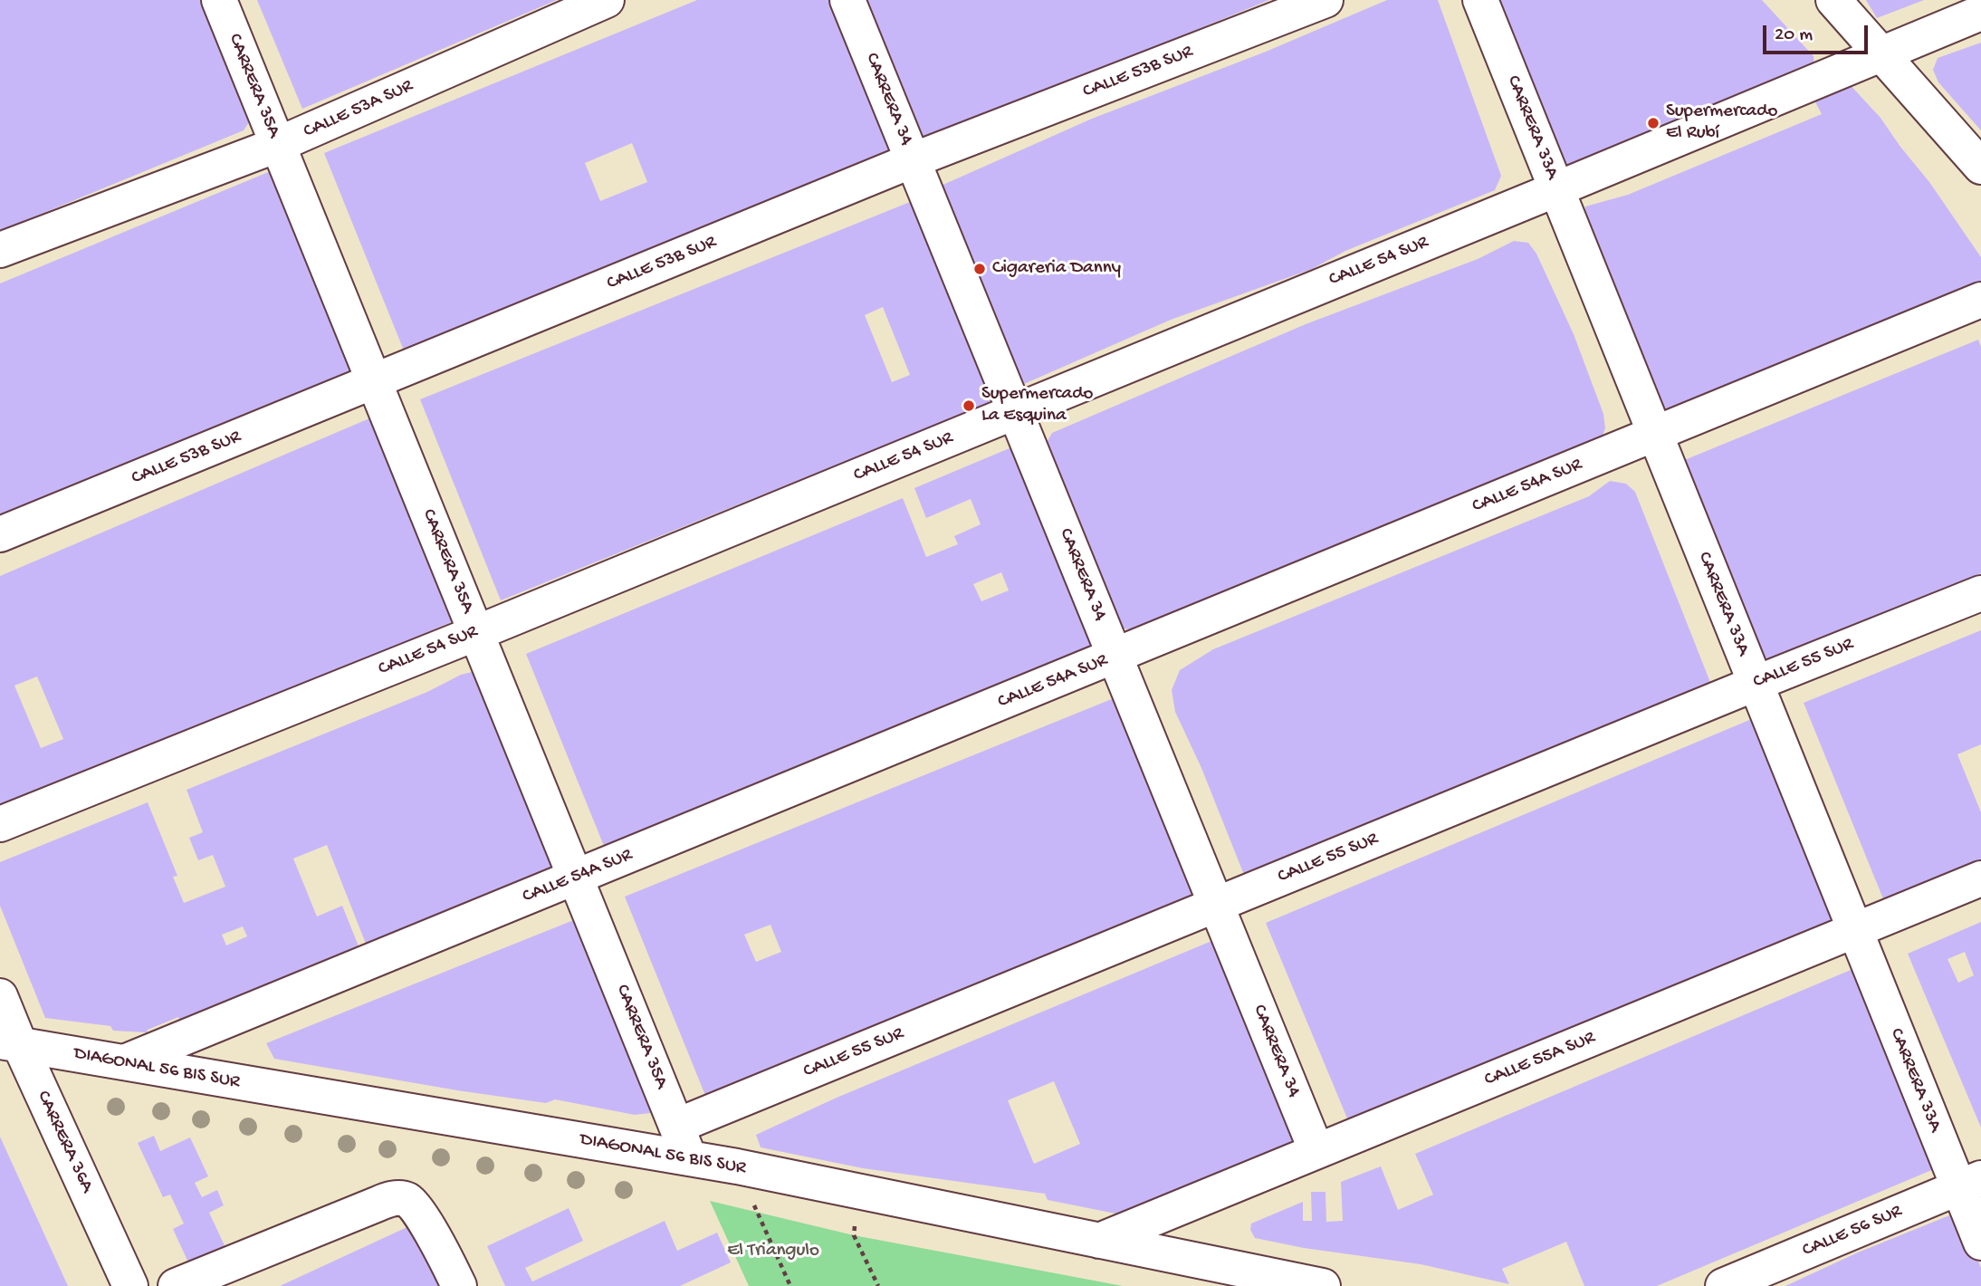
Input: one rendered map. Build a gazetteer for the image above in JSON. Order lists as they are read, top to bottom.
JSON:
{
  "streets": {
    "street": [
      "CALLE 53B SUR",
      "CARRERA 35A",
      "CARRERA 34",
      "CALLE 53A SUR",
      "CARRERA 33A",
      "CALLE 54 SUR",
      "CALLE 54A SUR",
      "CALLE 55 SUR",
      "CALLE 55A SUR",
      "DIAGONAL 56 BIS SUR",
      "CARRERA 36A",
      "CALLE 56 SUR"
    ]
  },
  "crossings": [
    ["CALLE 53B SUR", "CARRERA 35A"],
    ["CALLE 53B SUR", "CARRERA 34"],
    ["CARRERA 35A", "CALLE 53A SUR"],
    ["CARRERA 35A", "CALLE 54 SUR"],
    ["CARRERA 35A", "CALLE 54A SUR"],
    ["CARRERA 35A", "CALLE 55 SUR"],
    ["CARRERA 35A", "DIAGONAL 56 BIS SUR"],
    ["CARRERA 34", "CALLE 54 SUR"],
    ["CARRERA 34", "CALLE 54A SUR"],
    ["CARRERA 34", "CALLE 55 SUR"],
    ["CARRERA 34", "CALLE 55A SUR"],
    ["CARRERA 33A", "CALLE 54 SUR"],
    ["CARRERA 33A", "CALLE 54A SUR"],
    ["CARRERA 33A", "CALLE 55 SUR"],
    ["CARRERA 33A", "CALLE 55A SUR"],
    ["CARRERA 33A", "CALLE 56 SUR"],
    ["CALLE 54A SUR", "DIAGONAL 56 BIS SUR"],
    ["CALLE 55A SUR", "DIAGONAL 56 BIS SUR"],
    ["DIAGONAL 56 BIS SUR", "CARRERA 36A"]
  ],
  "parks": ["El Triangulo"],
  "places": ["Supermercado El Rubí", "Cigareria Danny", "Supermercado La Esquina"],
  "scale_bar": "20 m"
}
